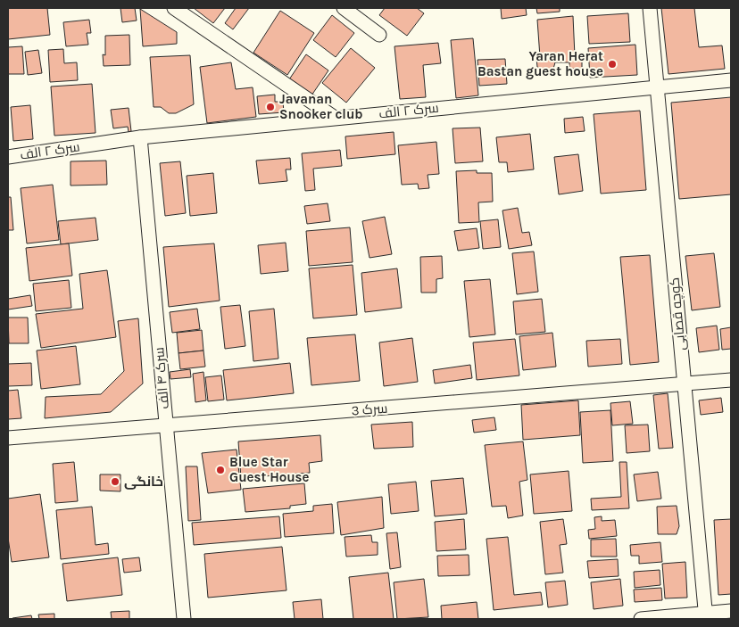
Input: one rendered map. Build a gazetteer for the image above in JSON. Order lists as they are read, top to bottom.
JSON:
{
  "streets": {
    "street": [
      "سرک ۲ الف",
      "کوچه قصابی",
      "سرک ۴ الف",
      "سرک 3"
    ]
  },
  "crossings": [
    ["سرک ۲ الف", "کوچه قصابی"],
    ["سرک ۲ الف", "سرک ۴ الف"],
    ["کوچه قصابی", "سرک 3"],
    ["سرک ۴ الف", "سرک 3"]
  ],
  "places": [
    "Yaran Herat Bastan guest house",
    "Javanan Snooker club",
    "Blue Star Guest House",
    "خانگی"
  ]
}
